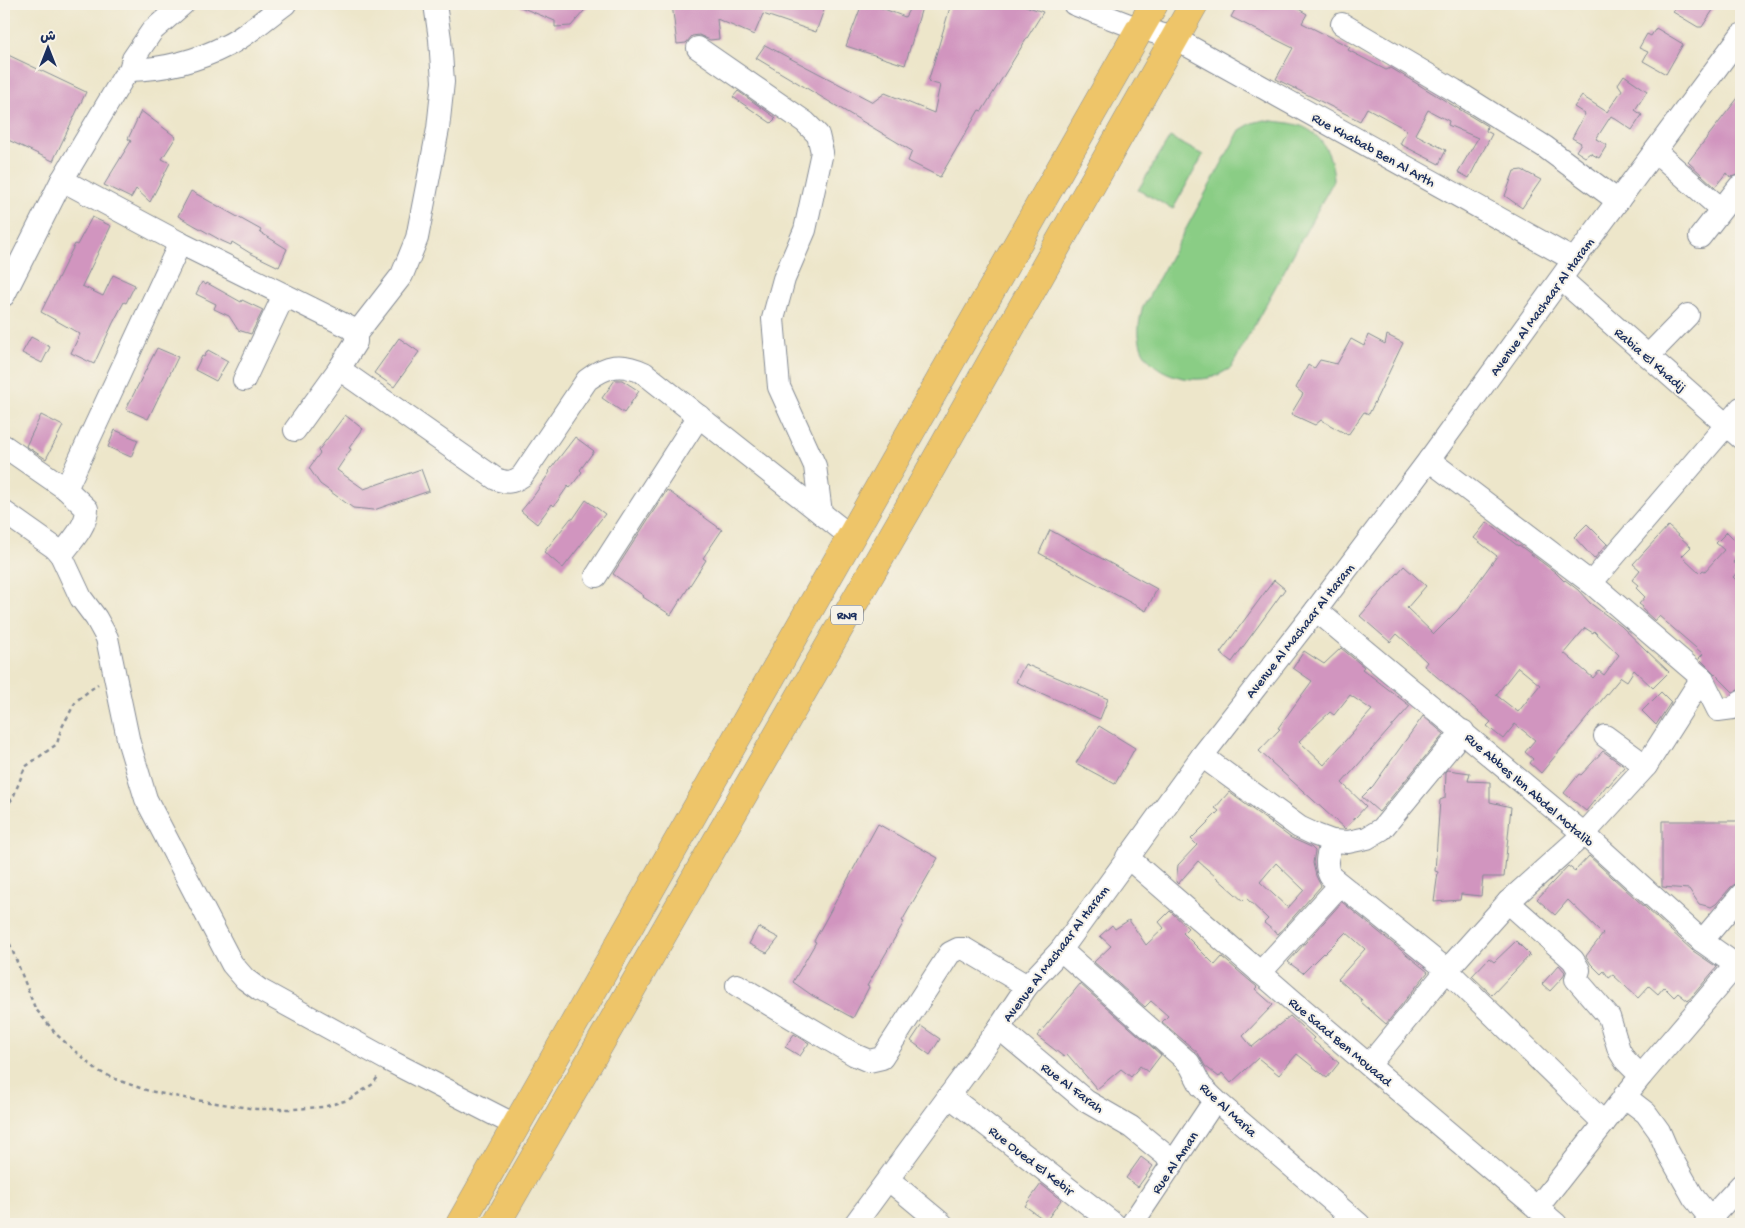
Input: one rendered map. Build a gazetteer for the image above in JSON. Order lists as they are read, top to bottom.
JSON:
{
  "streets": {
    "main road": ["RN9"],
    "street": [
      "Rue Khabab Ben Al Arth",
      "Avenue Al Machaar Al Haram",
      "Rabia El Khadij",
      "Rue Abbes Ibn Abdel Motalib",
      "Rue Saad Ben Mouaad",
      "Rue Al Farah",
      "Rue Al Maria",
      "Rue Oued El Kebir",
      "Rue Al Aman"
    ]
  },
  "crossings": [
    ["Rue Khabab Ben Al Arth", "Avenue Al Machaar Al Haram"],
    ["Rue Khabab Ben Al Arth", "RN9"],
    ["Avenue Al Machaar Al Haram", "Rabia El Khadij"],
    ["Avenue Al Machaar Al Haram", "Rue Abbes Ibn Abdel Motalib"],
    ["Avenue Al Machaar Al Haram", "Rue Saad Ben Mouaad"],
    ["Avenue Al Machaar Al Haram", "Rue Al Farah"],
    ["Avenue Al Machaar Al Haram", "Rue Al Maria"],
    ["Avenue Al Machaar Al Haram", "Rue Oued El Kebir"],
    ["Rue Al Farah", "Rue Al Aman"],
    ["Rue Al Maria", "Rue Al Aman"]
  ],
  "north": "top"
}
